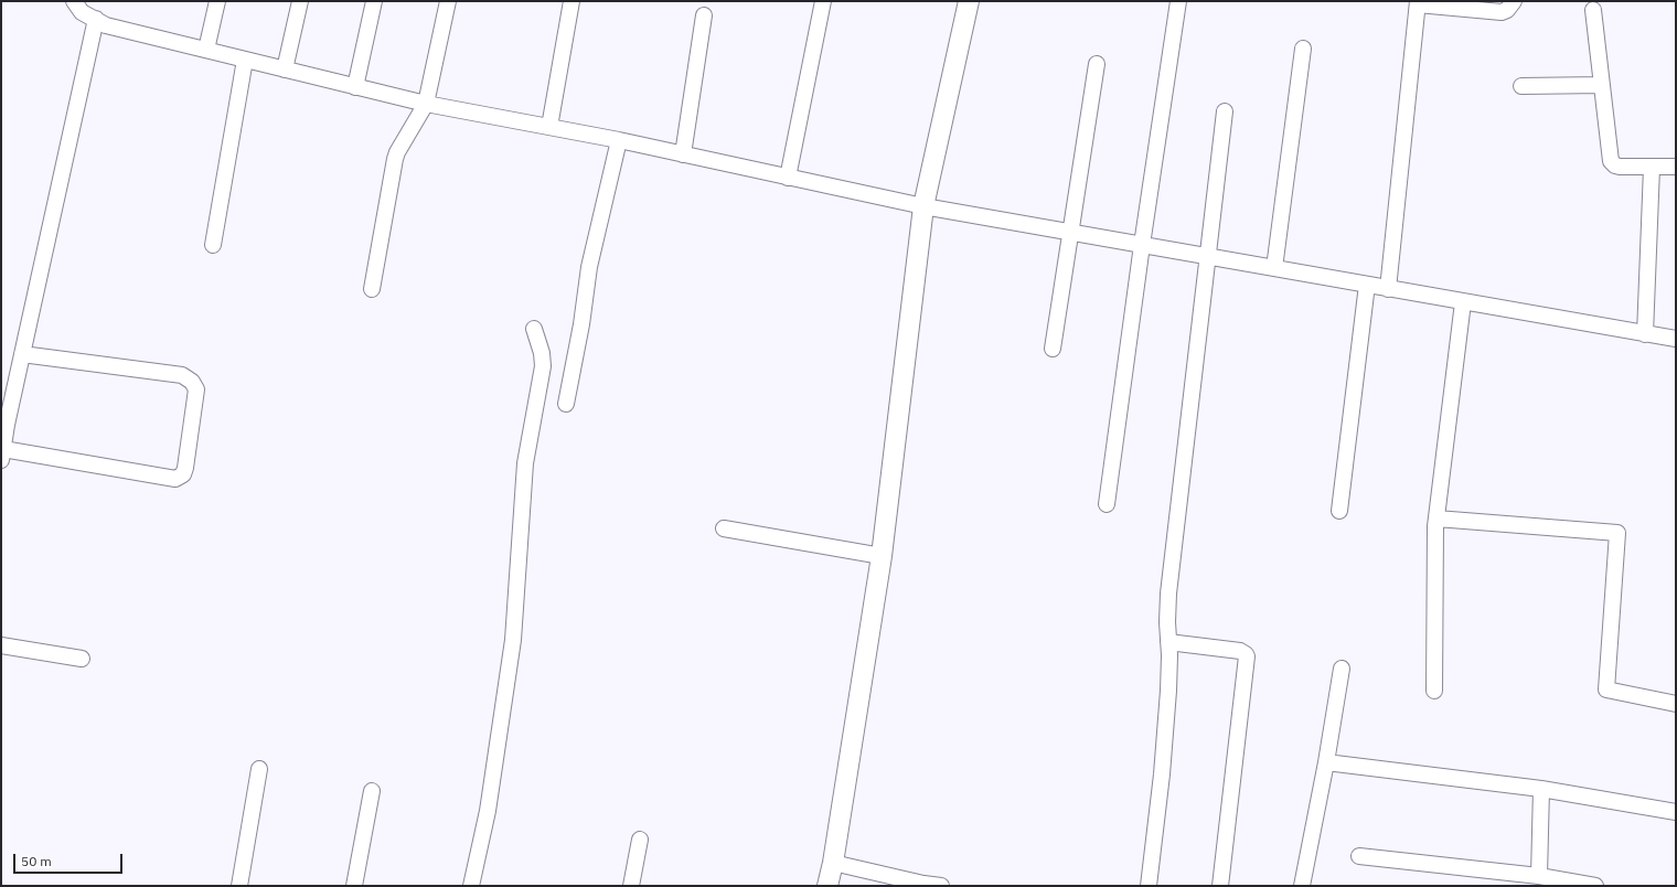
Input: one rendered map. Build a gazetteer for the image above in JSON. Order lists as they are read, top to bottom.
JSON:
{
  "scale_bar": "50 m"
}
